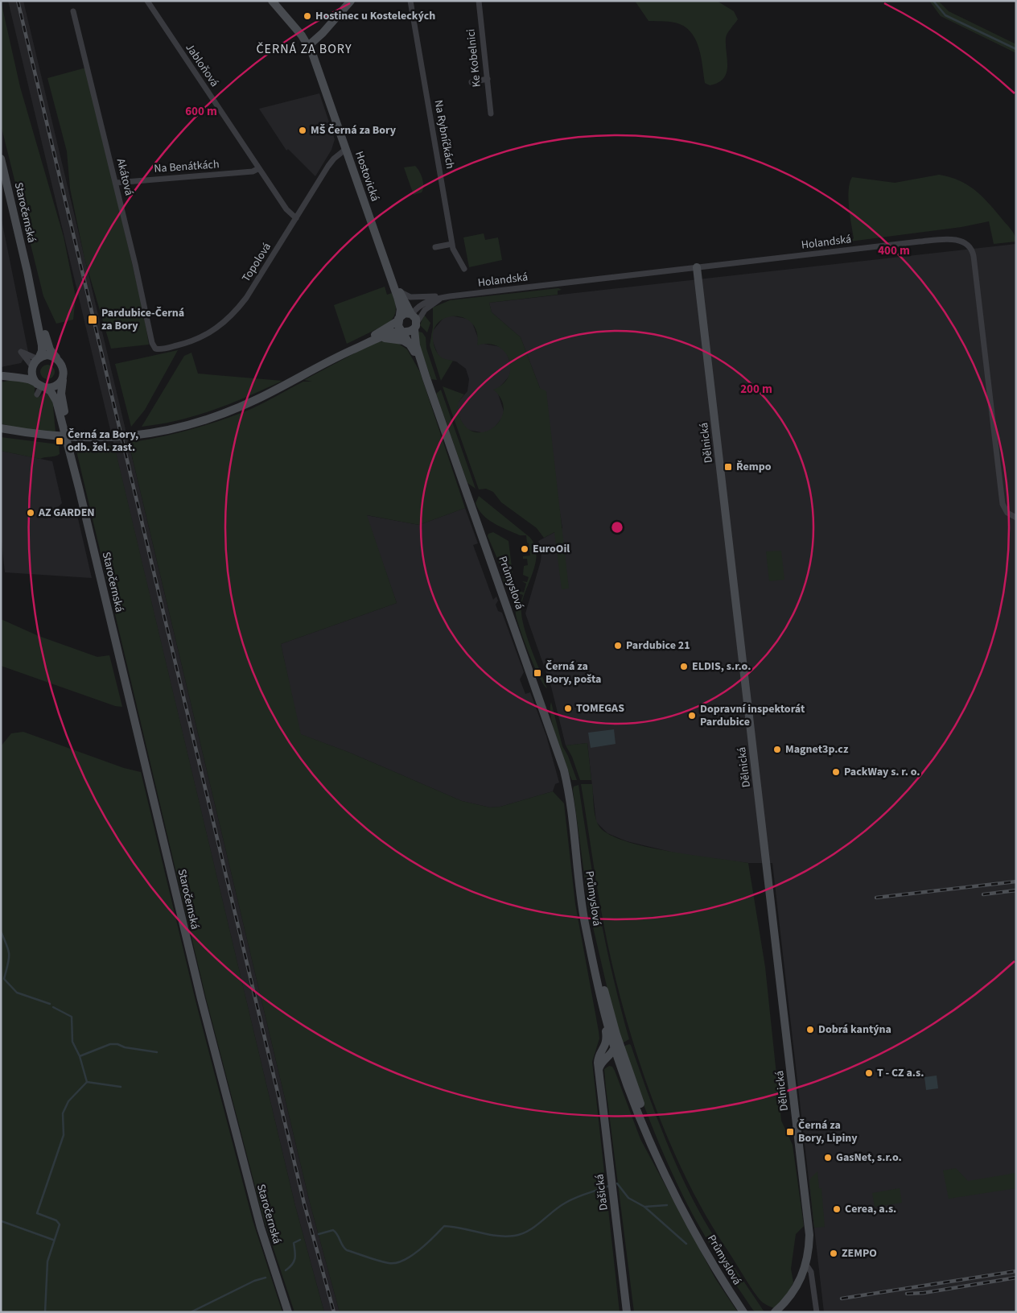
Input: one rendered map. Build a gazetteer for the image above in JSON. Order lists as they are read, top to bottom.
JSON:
{
  "streets": {
    "main road": [
      "Hostovická",
      "Staročernská",
      "Dělnická",
      "Průmyslová",
      "Dašická"
    ],
    "street": [
      "Ke Kobelnici",
      "Jabloňová",
      "Na Rybníčkách",
      "Na Benátkách",
      "Akátová",
      "Holandská",
      "Topolová"
    ]
  },
  "crossings": [
    ["Jabloňová", "Na Benátkách"],
    ["Jabloňová", "Topolová"],
    ["Na Benátkách", "Akátová"],
    ["Hostovická", "Holandská"],
    ["Hostovická", "Topolová"],
    ["Hostovická", "Průmyslová"],
    ["Akátová", "Topolová"],
    ["Holandská", "Dělnická"],
    ["Holandská", "Průmyslová"],
    ["Průmyslová", "Dašická"]
  ],
  "districts": ["ČERNÁ ZA BORY"],
  "places": {
    "other": [
      "Hostinec u Kosteleckých",
      "MŠ Černá za Bory",
      "AZ GARDEN",
      "EuroOil",
      "Pardubice 21",
      "ELDIS, s.r.o.",
      "TOMEGAS",
      "Dopravní inspektorát Pardubice",
      "Magnet3p.cz",
      "PackWay s. r. o.",
      "Dobrá kantýna",
      "T - CZ a.s.",
      "GasNet, s.r.o.",
      "Cerea, a.s.",
      "ZEMPO"
    ],
    "transit": [
      "Pardubice-Černá za Bory",
      "Černá za Bory, odb. žel. zast.",
      "Řempo",
      "Černá za Bory, pošta",
      "Černá za Bory, Lipiny"
    ]
  },
  "rings": ["600 m", "400 m", "200 m"]
}
